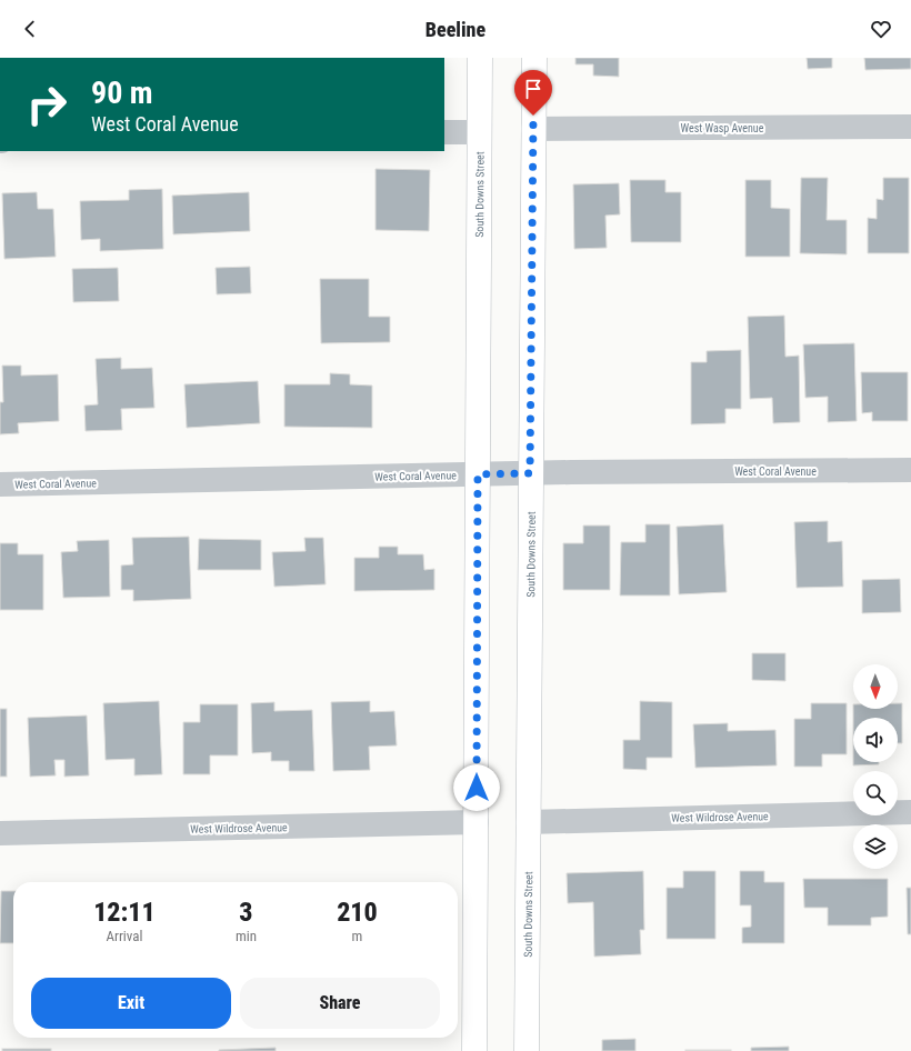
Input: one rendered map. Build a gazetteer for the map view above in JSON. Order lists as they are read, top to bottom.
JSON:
{
  "streets": {
    "main road": ["South Downs Street"],
    "street": ["West Wasp Avenue", "West Coral Avenue", "West Wildrose Avenue"]
  },
  "crossings": [
    ["West Wasp Avenue", "South Downs Street"],
    ["South Downs Street", "West Coral Avenue"],
    ["South Downs Street", "West Wildrose Avenue"]
  ],
  "north": "bottom",
  "page": {
    "header": "Beeline",
    "turn": ["90 m", "West Coral Avenue"],
    "eta": [
      "12:11",
      "Arrival",
      "3",
      "min",
      "210",
      "m"
    ],
    "buttons": ["Exit", "Share"]
  }
}
